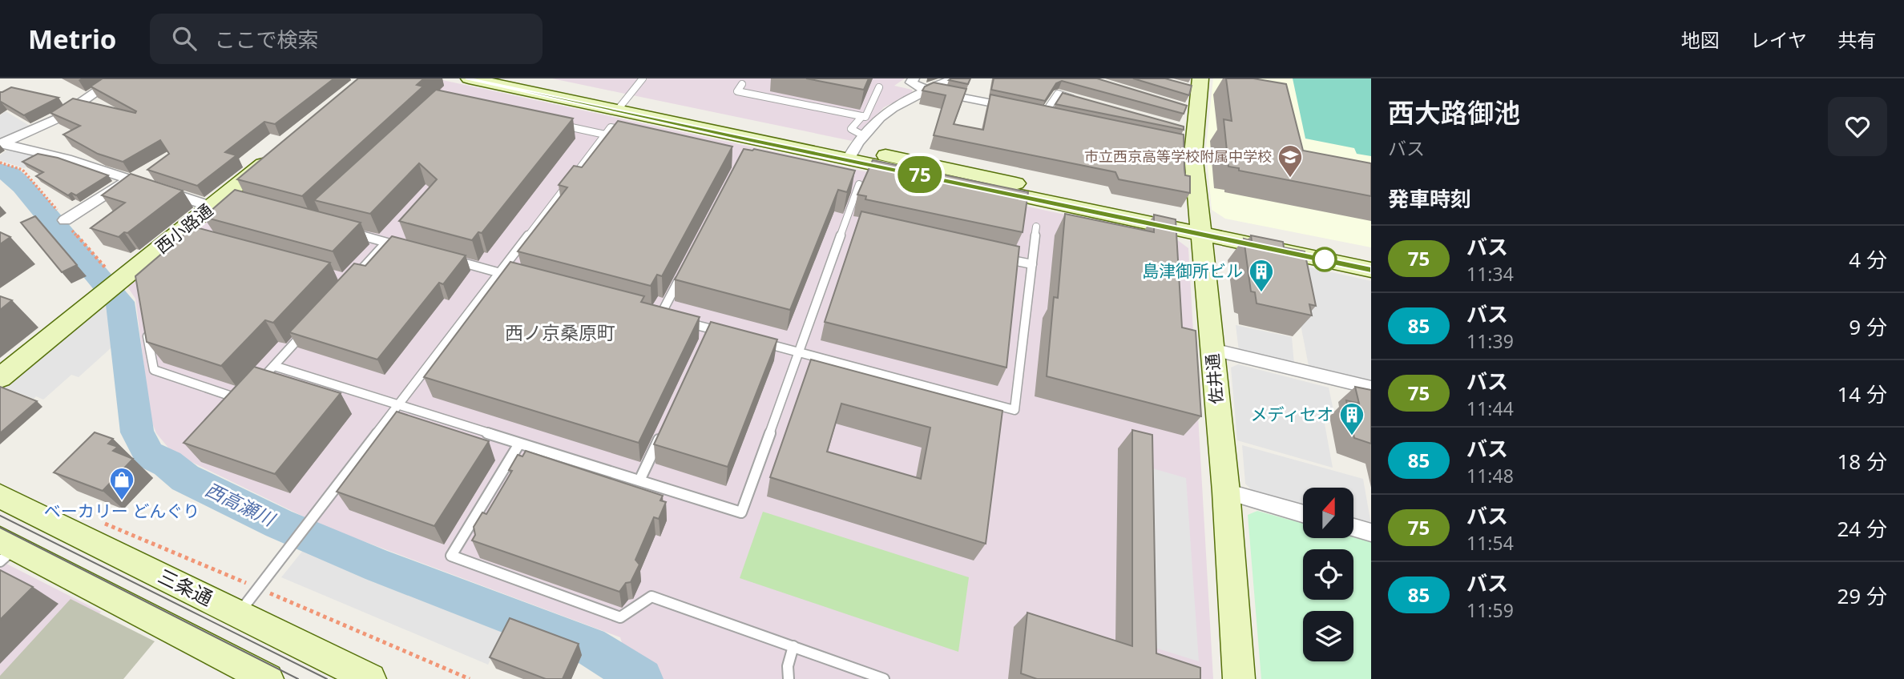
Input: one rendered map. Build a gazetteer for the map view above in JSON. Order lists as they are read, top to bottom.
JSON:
{
  "streets": {
    "street": ["西小路通", "佐井通", "三条通"]
  },
  "districts": ["西ノ京桑原町"],
  "water": ["西高瀬川"],
  "places": {
    "school or university": ["市立西京高等学校附属中学校"],
    "building": ["島津御所ビル", "メディセオ"],
    "shop": ["ベーカリー どんぐり"]
  },
  "lines": ["bus line 75"],
  "north": "top",
  "page": {
    "header": "Metrio",
    "search": "ここで検索",
    "nav": ["地図", "レイヤ", "共有"],
    "on_map": "75",
    "heading": [
      ["西大路御池", "バス"],
      "発車時刻"
    ],
    "list": [
      {
        "mark": "75",
        "name": "バス",
        "note": "11:34",
        "value": "4 分"
      },
      {
        "mark": "85",
        "name": "バス",
        "note": "11:39",
        "value": "9 分"
      },
      {
        "mark": "75",
        "name": "バス",
        "note": "11:44",
        "value": "14 分"
      },
      {
        "mark": "85",
        "name": "バス",
        "note": "11:48",
        "value": "18 分"
      },
      {
        "mark": "75",
        "name": "バス",
        "note": "11:54",
        "value": "24 分"
      },
      {
        "mark": "85",
        "name": "バス",
        "note": "11:59",
        "value": "29 分"
      }
    ]
  }
}
